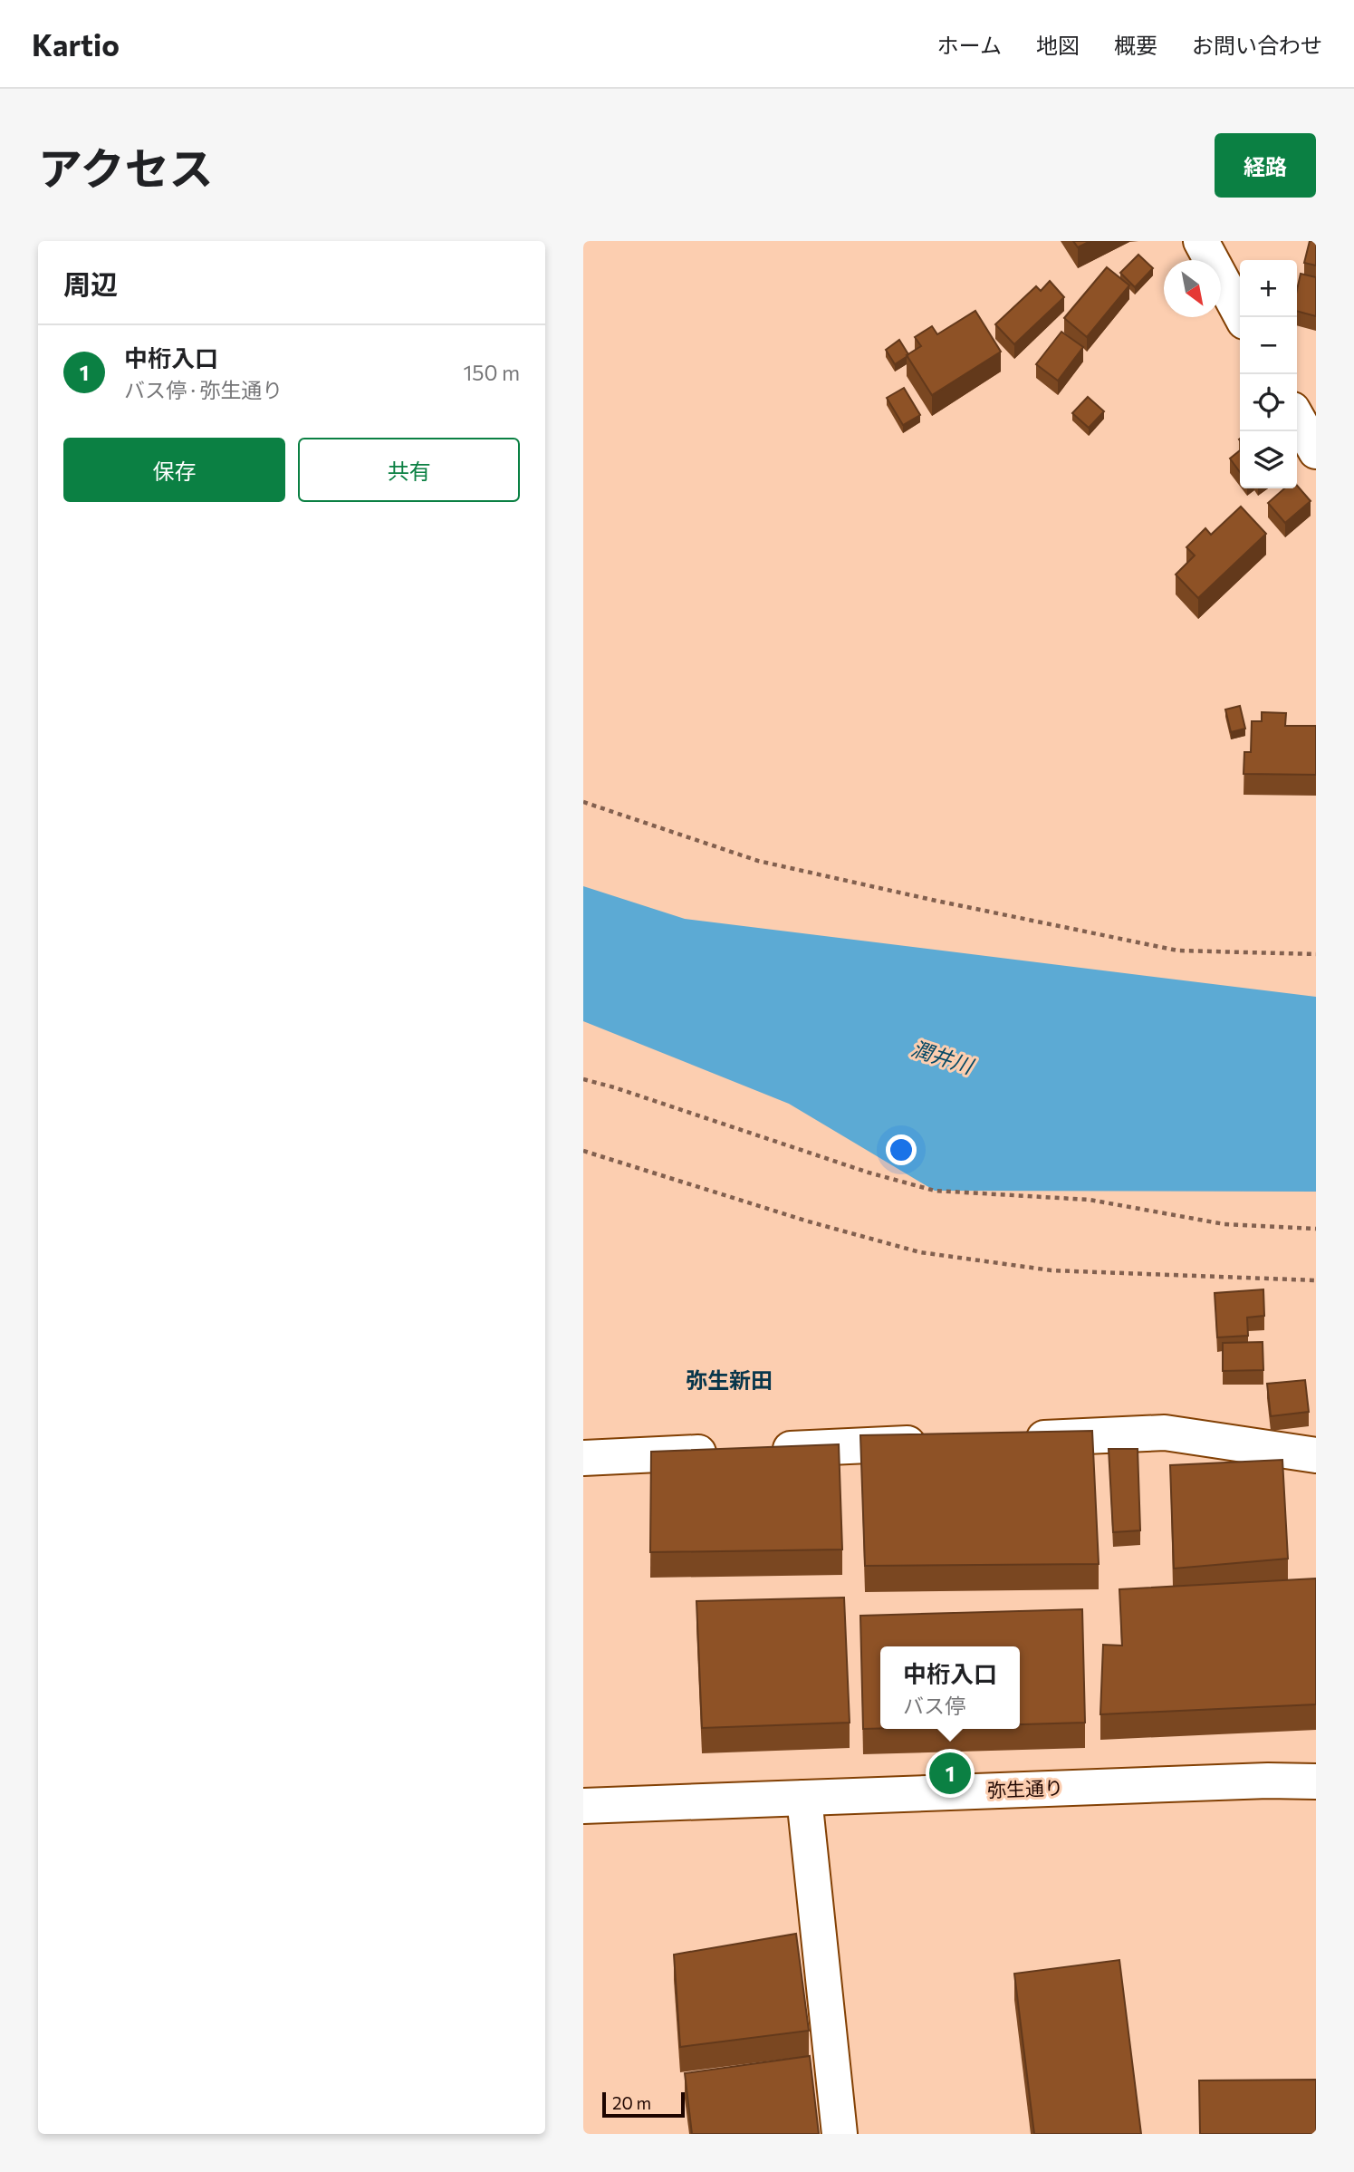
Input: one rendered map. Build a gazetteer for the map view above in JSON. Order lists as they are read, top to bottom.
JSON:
{
  "streets": {
    "street": ["弥生通り"]
  },
  "districts": ["弥生新田"],
  "water": ["潤井川"],
  "scale_bar": "20 m",
  "north": "bottom right",
  "page": {
    "header": "Kartio",
    "nav": [
      "ホーム",
      "地図",
      "概要",
      "お問い合わせ"
    ],
    "title": "アクセス",
    "buttons": [
      "経路",
      ["保存", "共有"]
    ],
    "heading": "周辺",
    "map_buttons": ["+", "−"],
    "list": [
      {
        "mark": "1",
        "name": "中桁入口",
        "note": "バス停 · 弥生通り",
        "value": "150 m"
      }
    ],
    "popup": ["中桁入口", "バス停"],
    "pins": "1",
    "scale": "20 m"
  }
}
